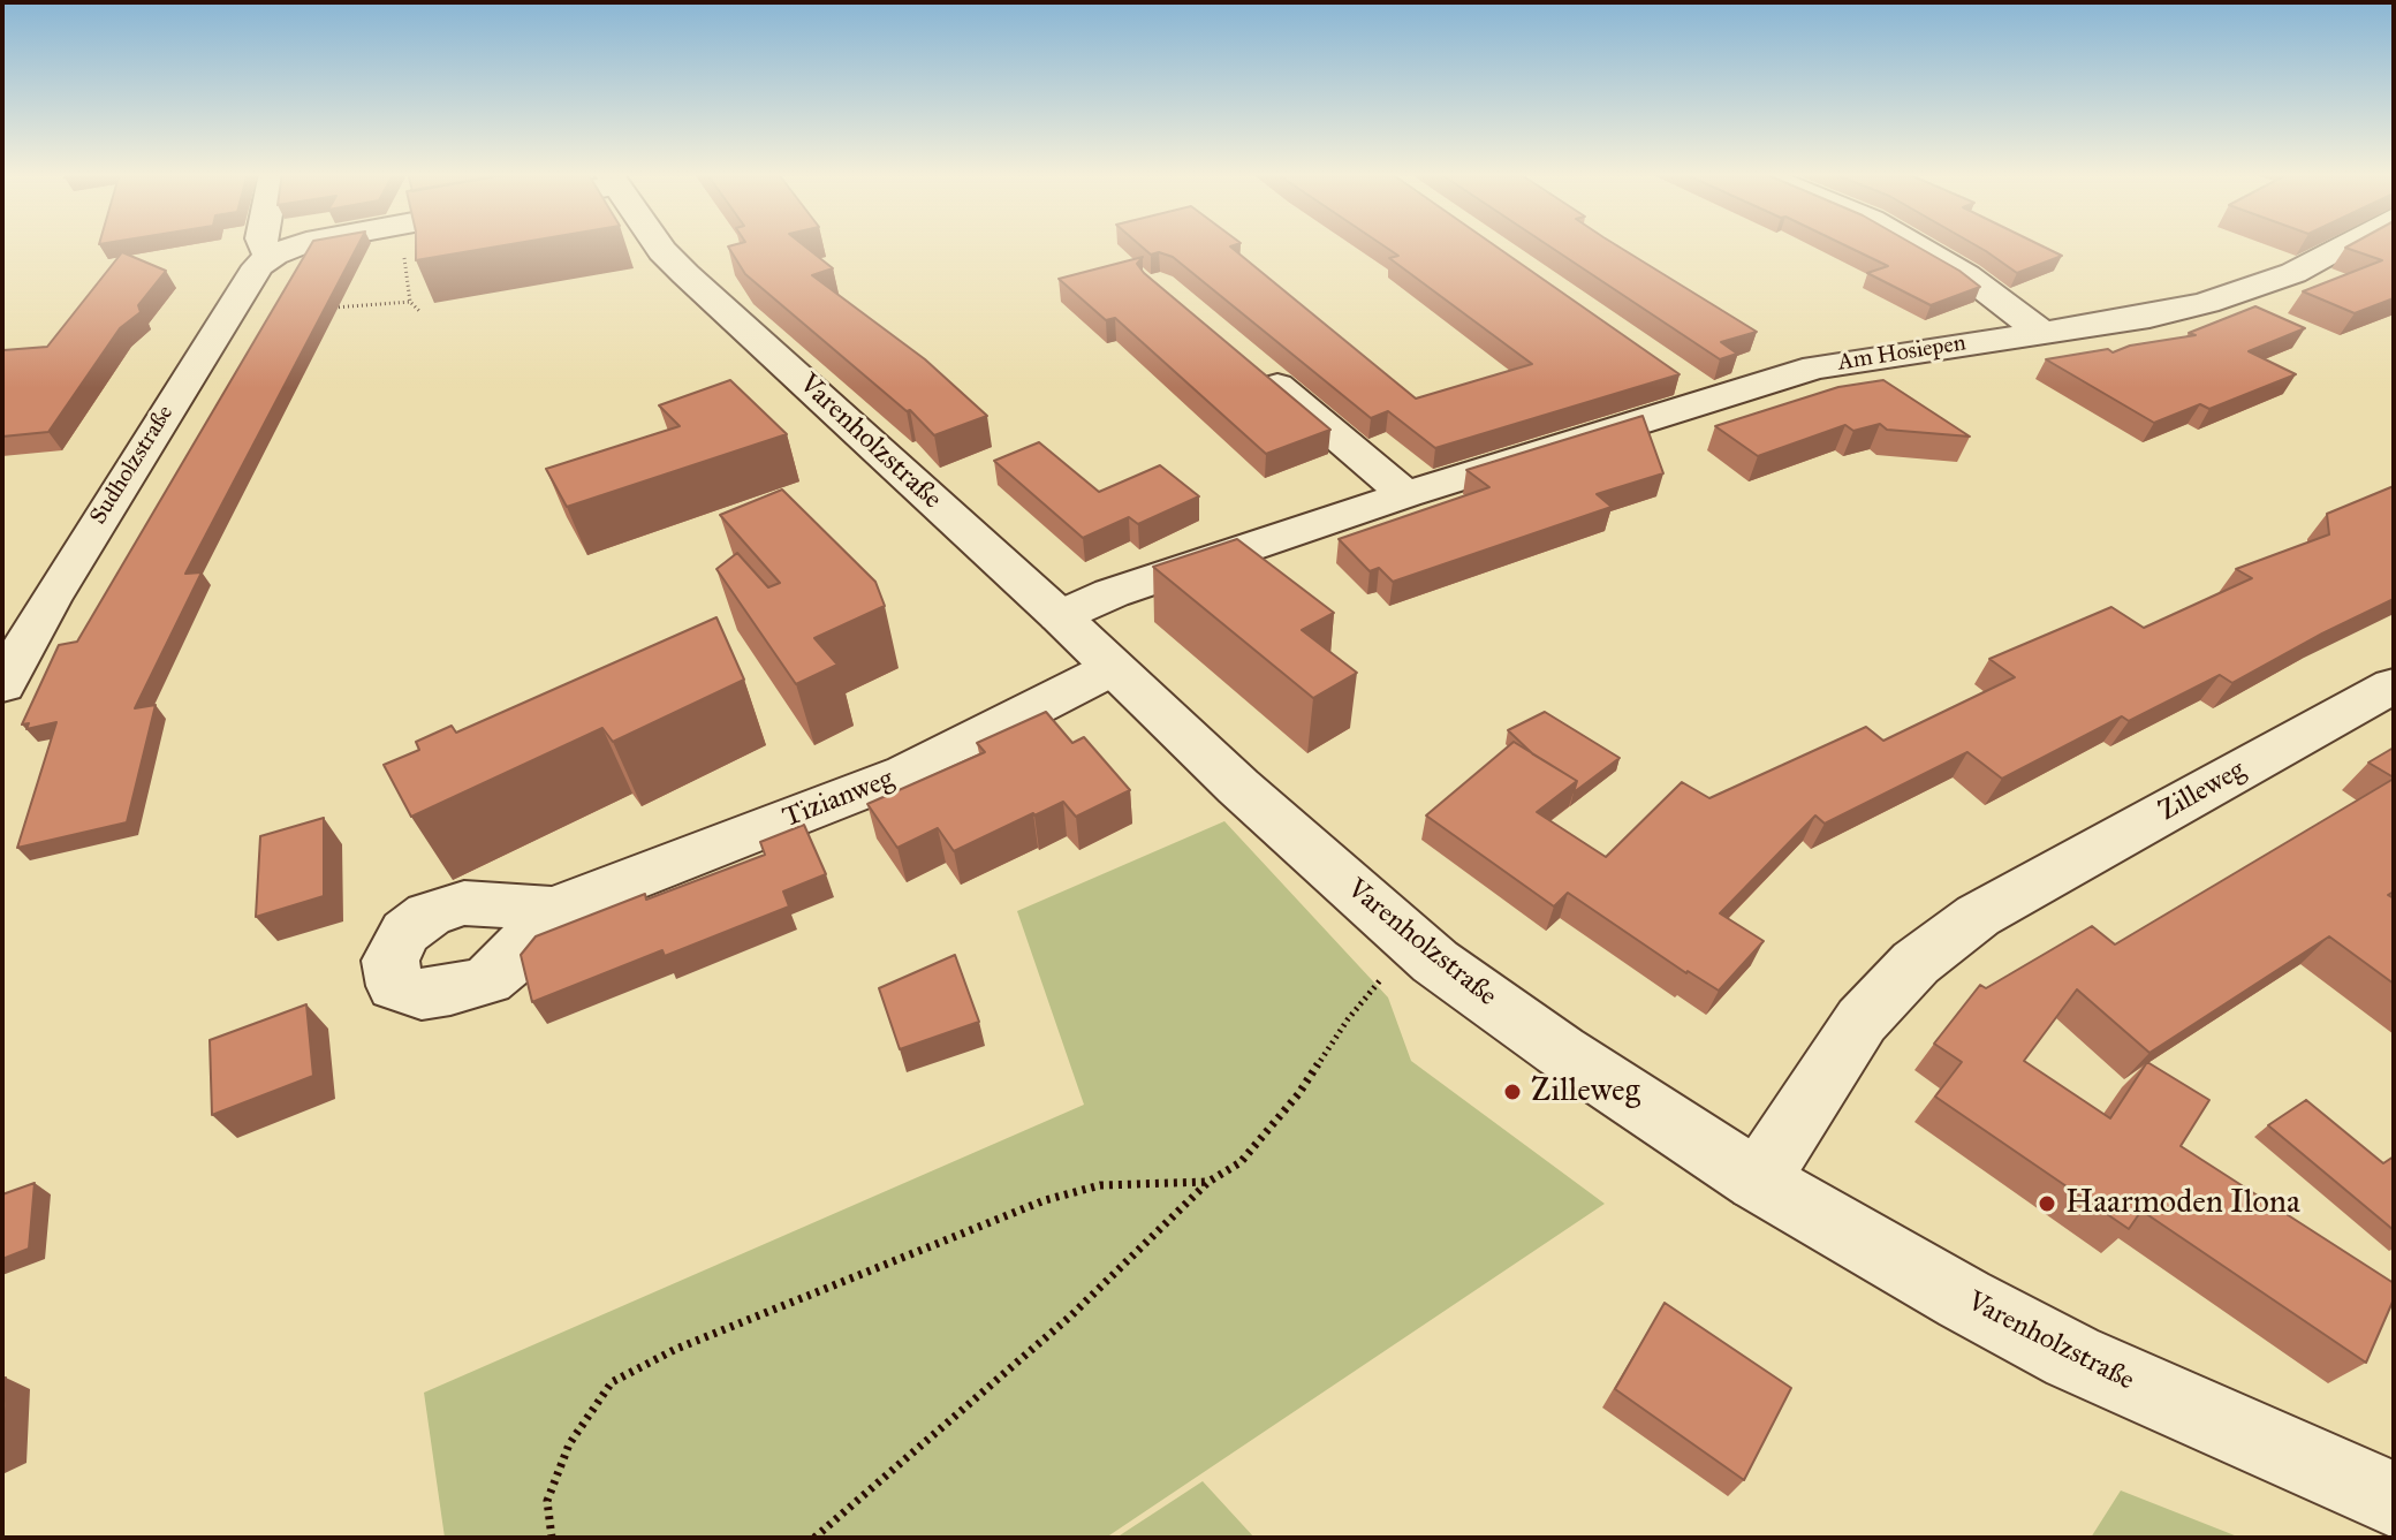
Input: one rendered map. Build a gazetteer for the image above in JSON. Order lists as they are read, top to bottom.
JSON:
{
  "streets": {
    "street": [
      "Am Hosiepen",
      "Varenholzstraße",
      "Sudholzstraße",
      "Zilleweg",
      "Tizianweg"
    ]
  },
  "crossings": [
    ["Am Hosiepen", "Varenholzstraße"],
    ["Varenholzstraße", "Zilleweg"],
    ["Varenholzstraße", "Tizianweg"]
  ],
  "places": ["Zilleweg", "Haarmoden Ilona"]
}
